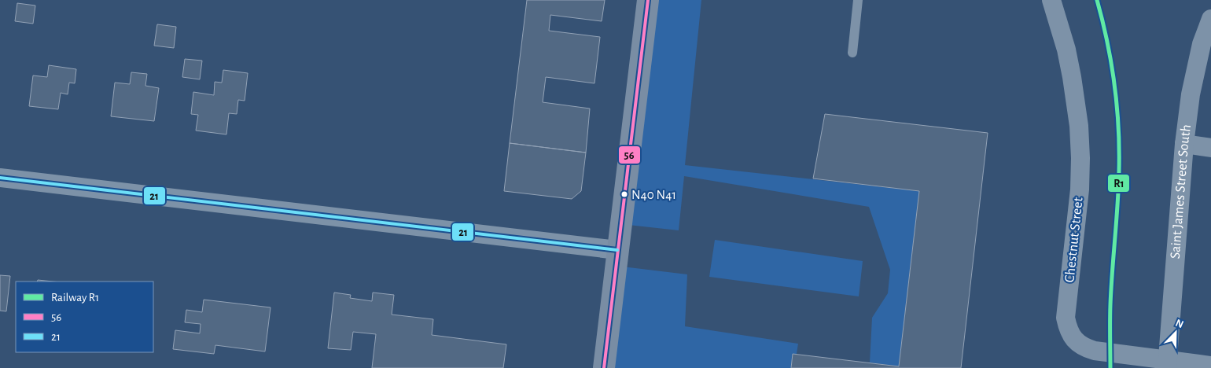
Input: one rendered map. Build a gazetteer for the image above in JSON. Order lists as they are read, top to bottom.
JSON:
{
  "streets": {
    "street": ["Saint James Street South", "Chestnut Street"]
  },
  "crossings": [
    ["Saint James Street South", "Chestnut Street"]
  ],
  "places": ["N40 N41"],
  "lines": ["rail line R1", "transit line 56", "transit line 21"],
  "legend": ["Railway R1", "56", "21"],
  "north": "top right"
}
